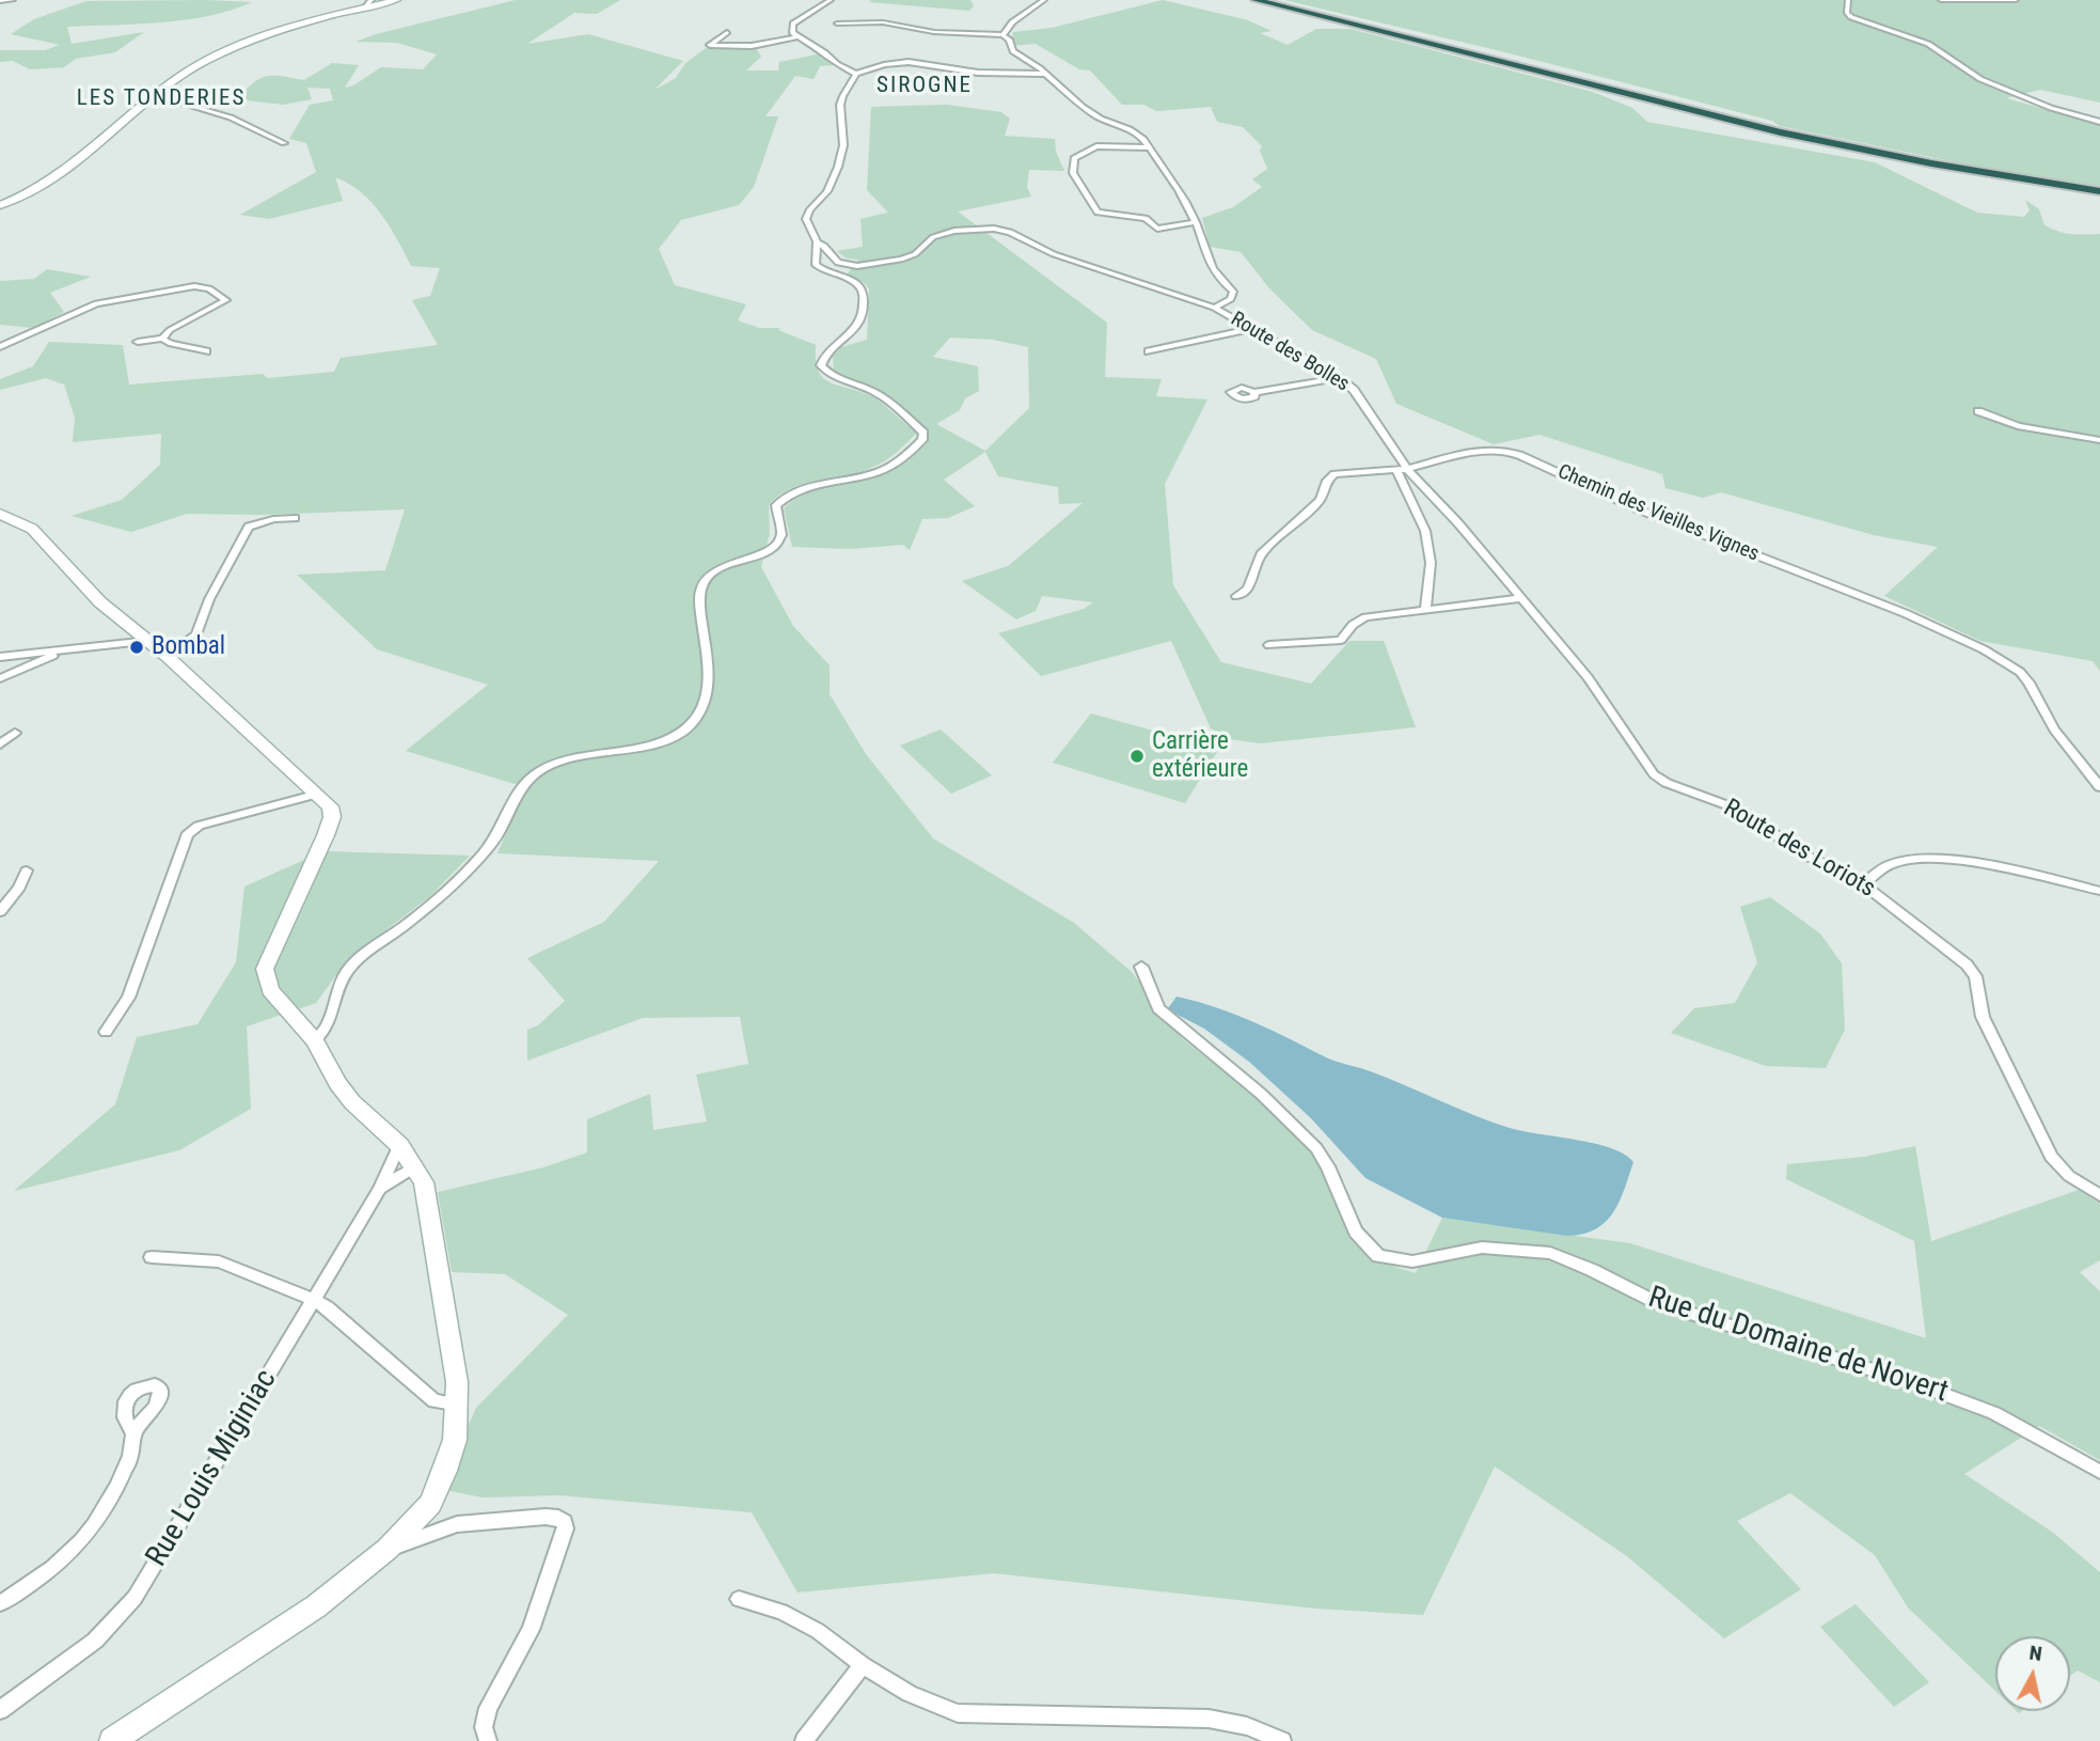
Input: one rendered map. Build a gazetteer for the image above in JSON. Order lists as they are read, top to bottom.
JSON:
{
  "streets": {
    "street": [
      "Route des Bolles",
      "Chemin des Vieilles Vignes",
      "Route des Loriots",
      "Rue du Domaine de Novert",
      "Rue Louis Miginiac"
    ]
  },
  "crossings": [
    ["Route des Bolles", "Chemin des Vieilles Vignes"],
    ["Route des Bolles", "Route des Loriots"]
  ],
  "districts": ["SIROGNE", "LES TONDERIES"],
  "places": ["Bombal", "Carrière extérieure"],
  "north": "top"
}
